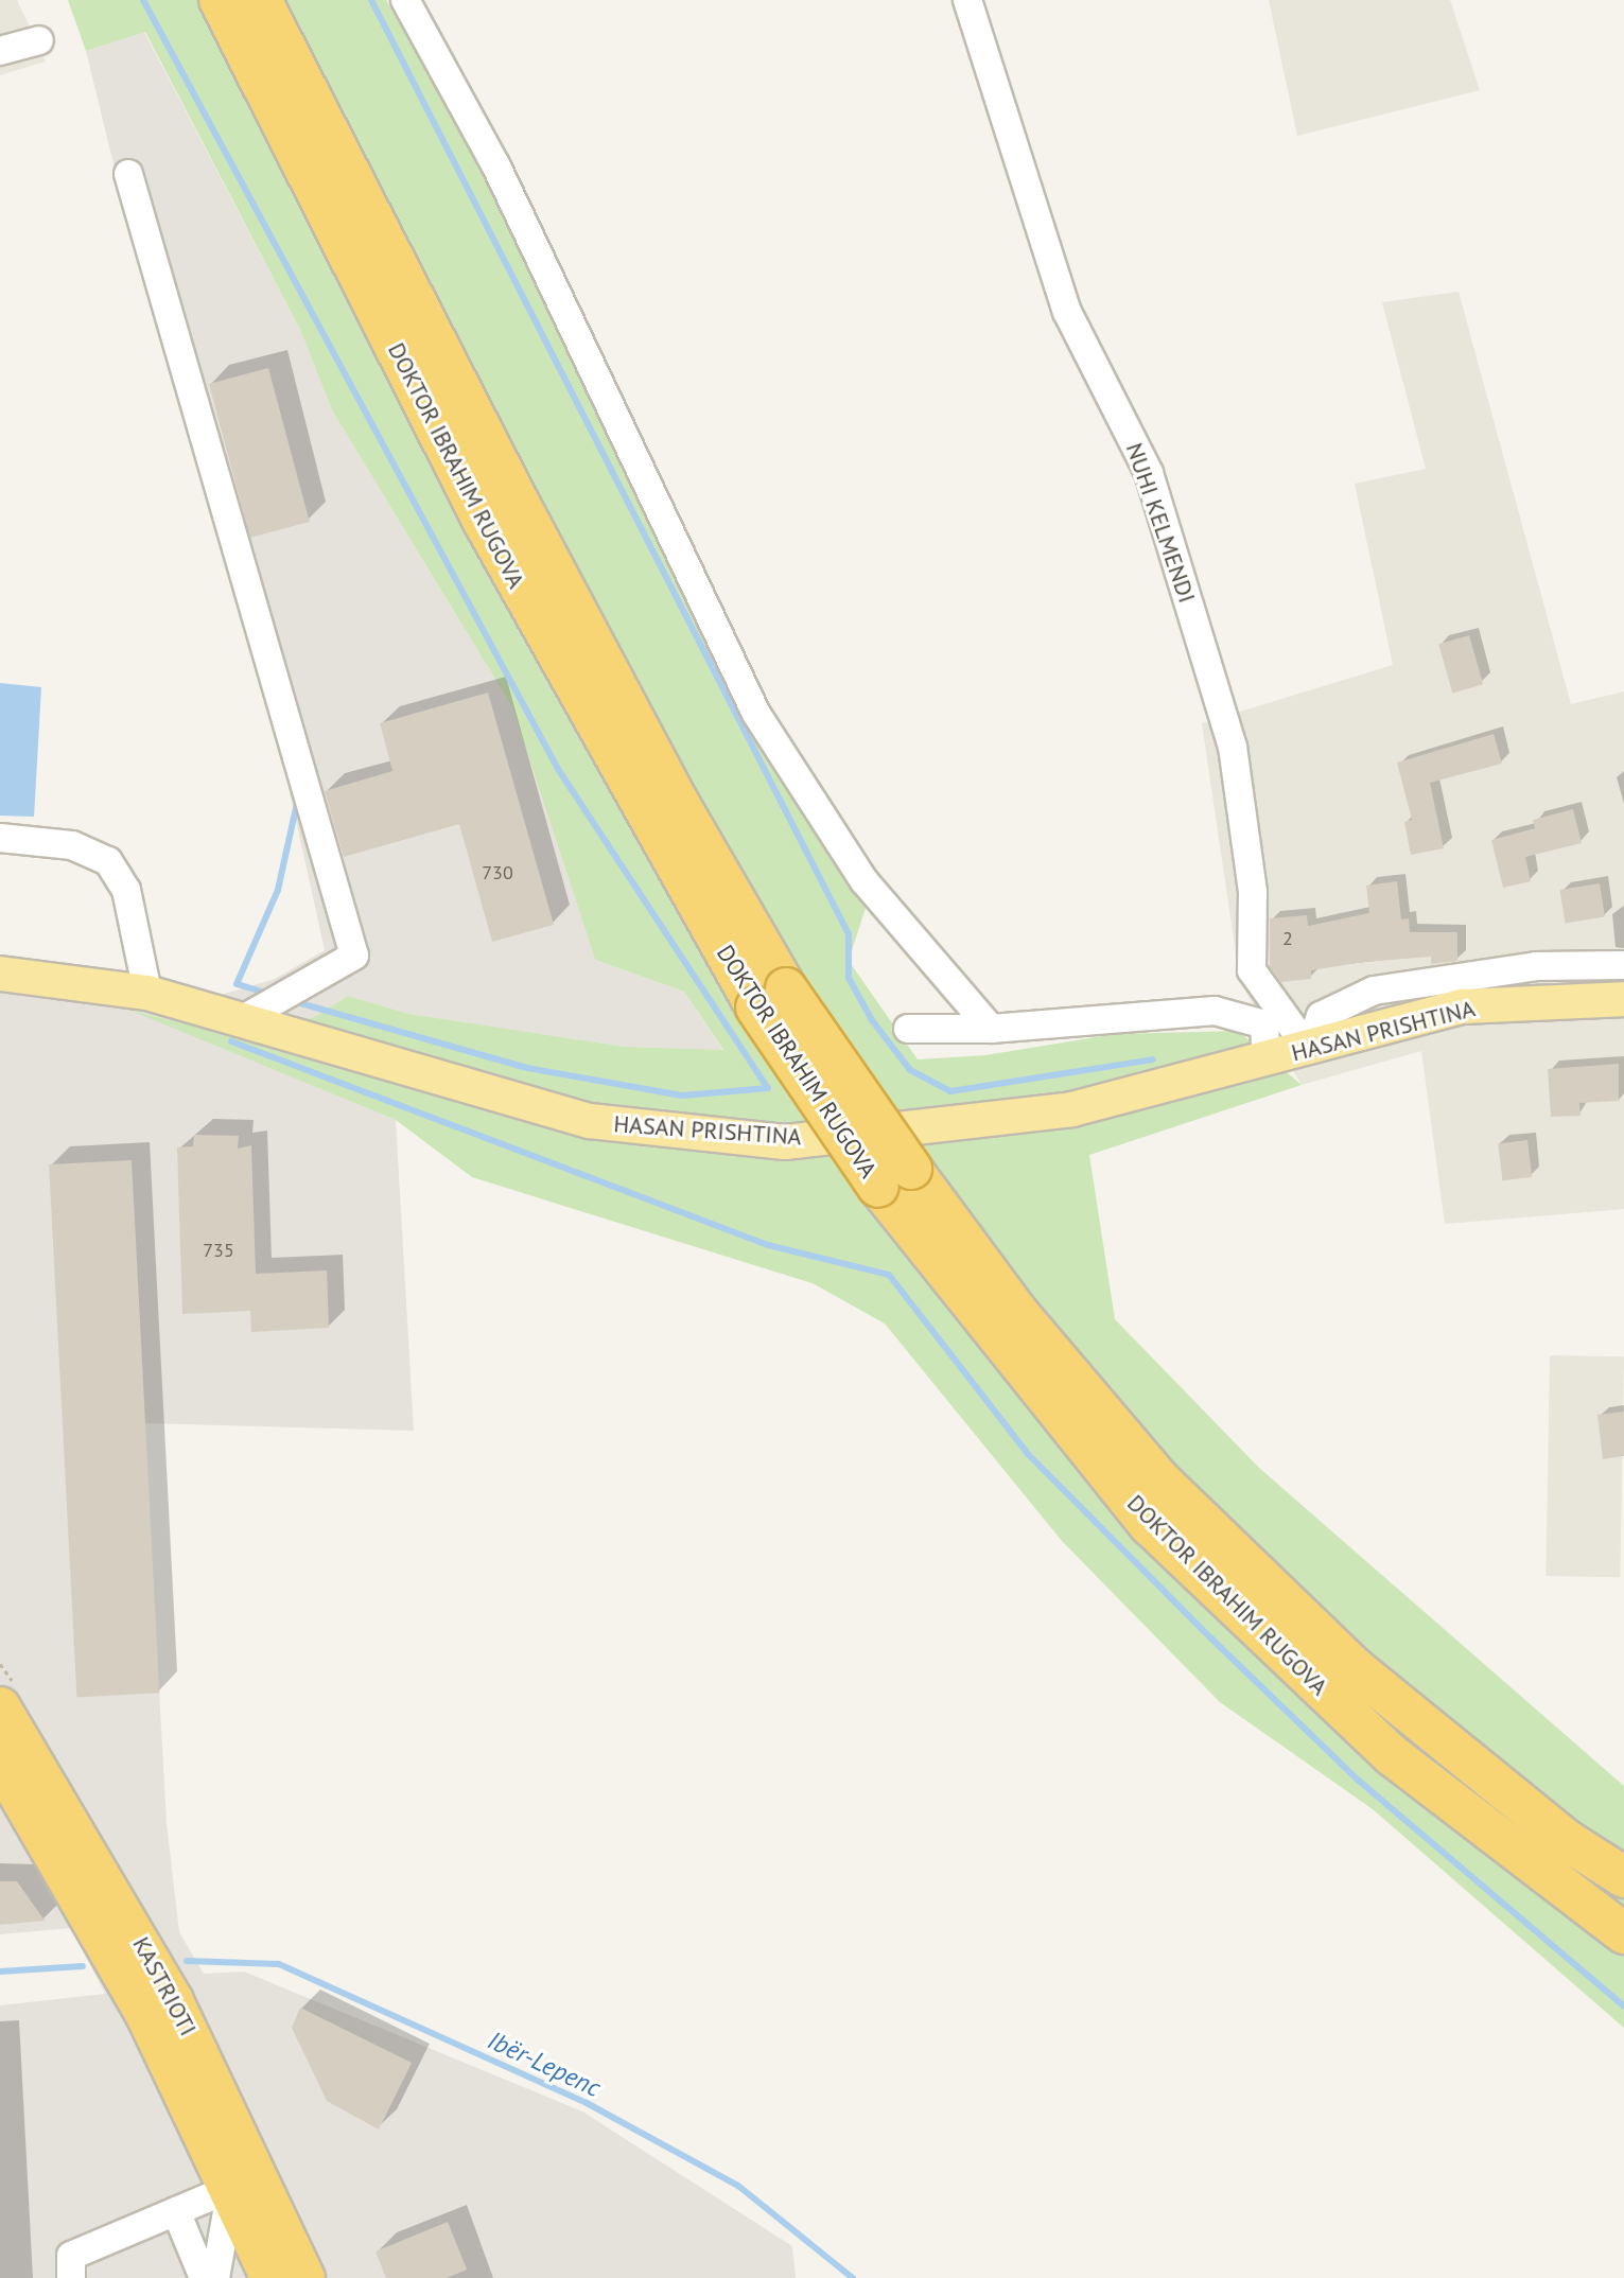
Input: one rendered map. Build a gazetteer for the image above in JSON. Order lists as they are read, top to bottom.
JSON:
{
  "streets": {
    "highway": ["DOKTOR IBRAHIM RUGOVA", "KASTRIOTI"],
    "main road": ["HASAN PRISHTINA"],
    "street": ["NUHI KELMENDI"]
  },
  "crossings": [
    ["NUHI KELMENDI", "HASAN PRISHTINA"]
  ],
  "water": ["Ibër-Lepenc"],
  "house_numbers": ["730", "2", "735"]
}
